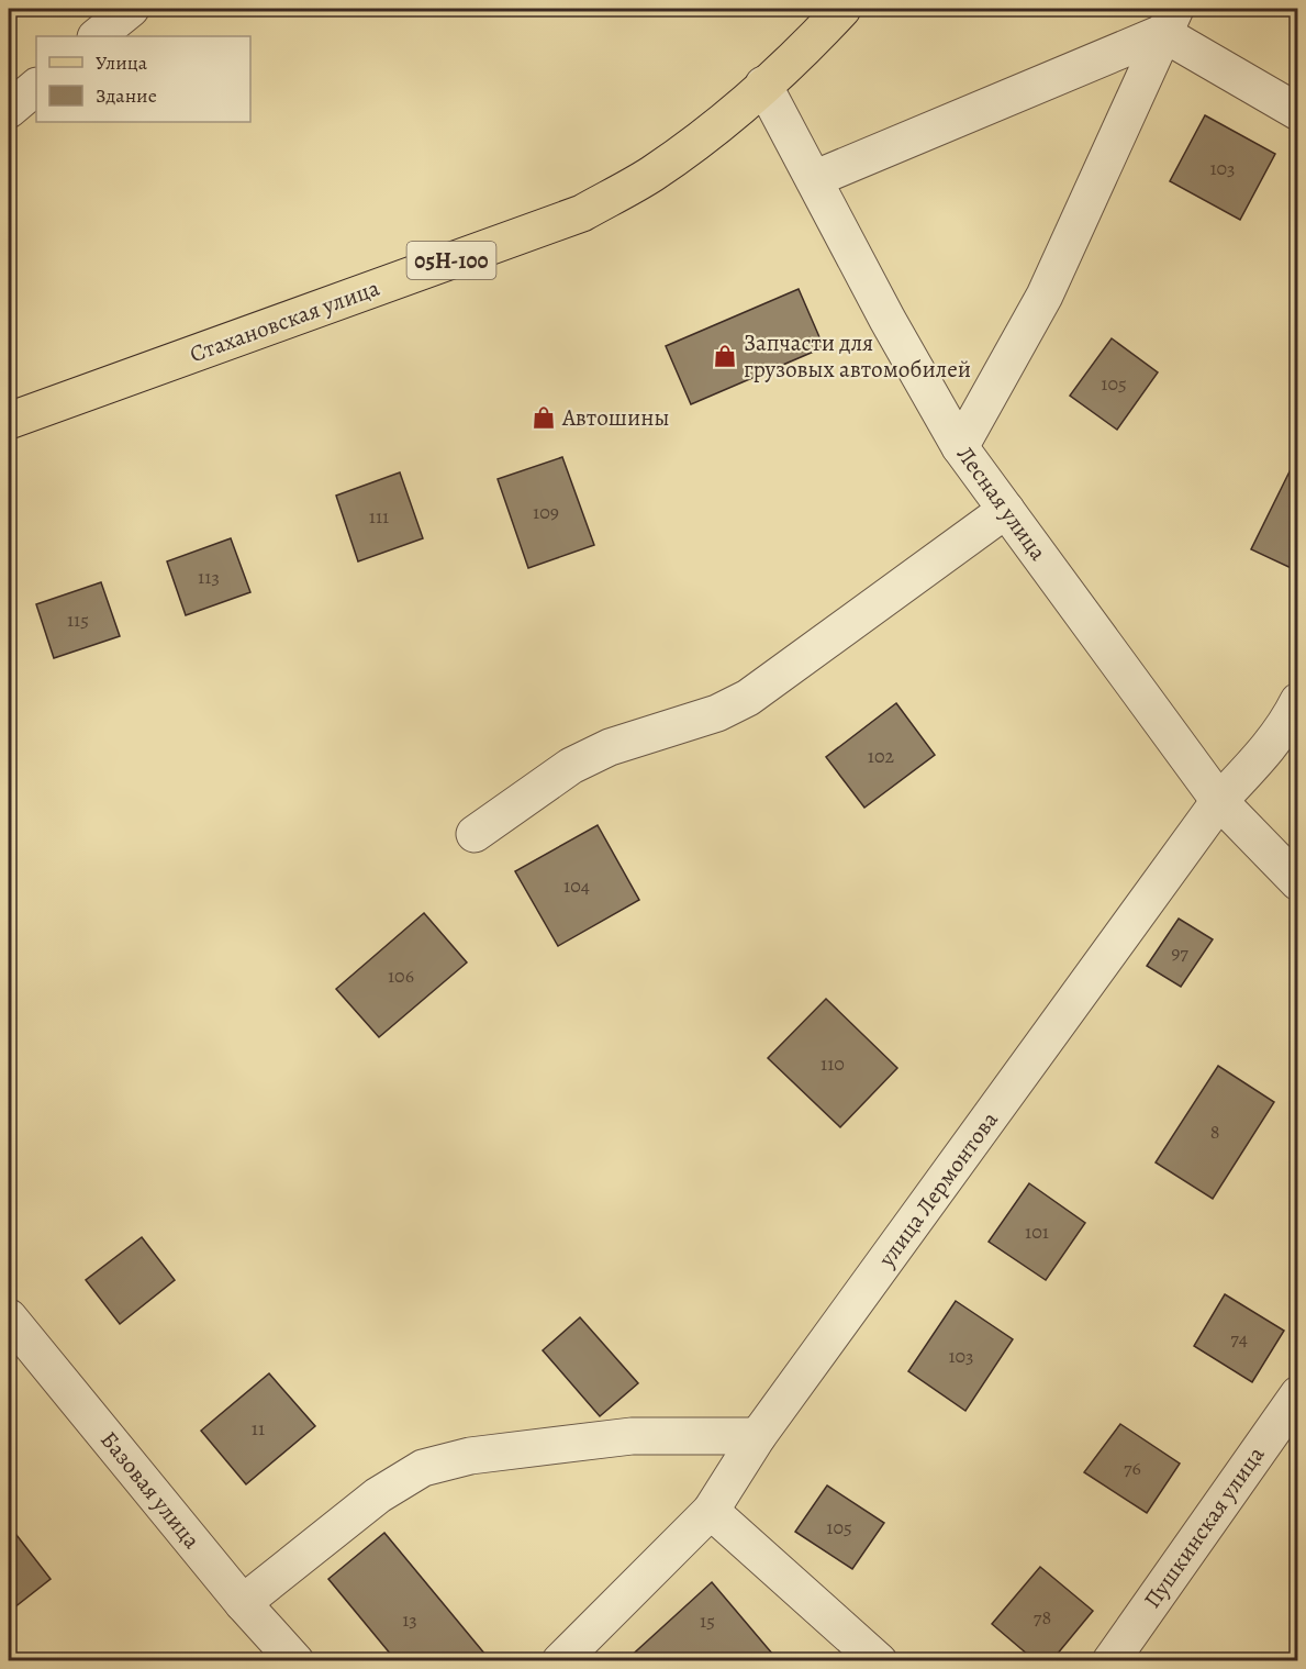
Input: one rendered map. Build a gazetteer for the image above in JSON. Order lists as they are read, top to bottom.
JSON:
{
  "streets": {
    "main road": ["05Н-100", "Стахановская улица"],
    "street": [
      "Лесная улица",
      "улица Лермонтова",
      "Базовая улица",
      "Пушкинская улица"
    ]
  },
  "crossings": [
    ["Стахановская улица", "Лесная улица"],
    ["Лесная улица", "улица Лермонтова"]
  ],
  "places": {
    "shop": ["Запчасти для грузовых автомобилей", "Автошины"]
  },
  "house_numbers": [
    "103",
    "105",
    "109",
    "111",
    "113",
    "115",
    "102",
    "104",
    "97",
    "106",
    "110",
    "8",
    "101",
    "74",
    "103",
    "11",
    "76",
    "105",
    "78",
    "13",
    "15"
  ],
  "legend": ["Улица", "Здание"]
}
